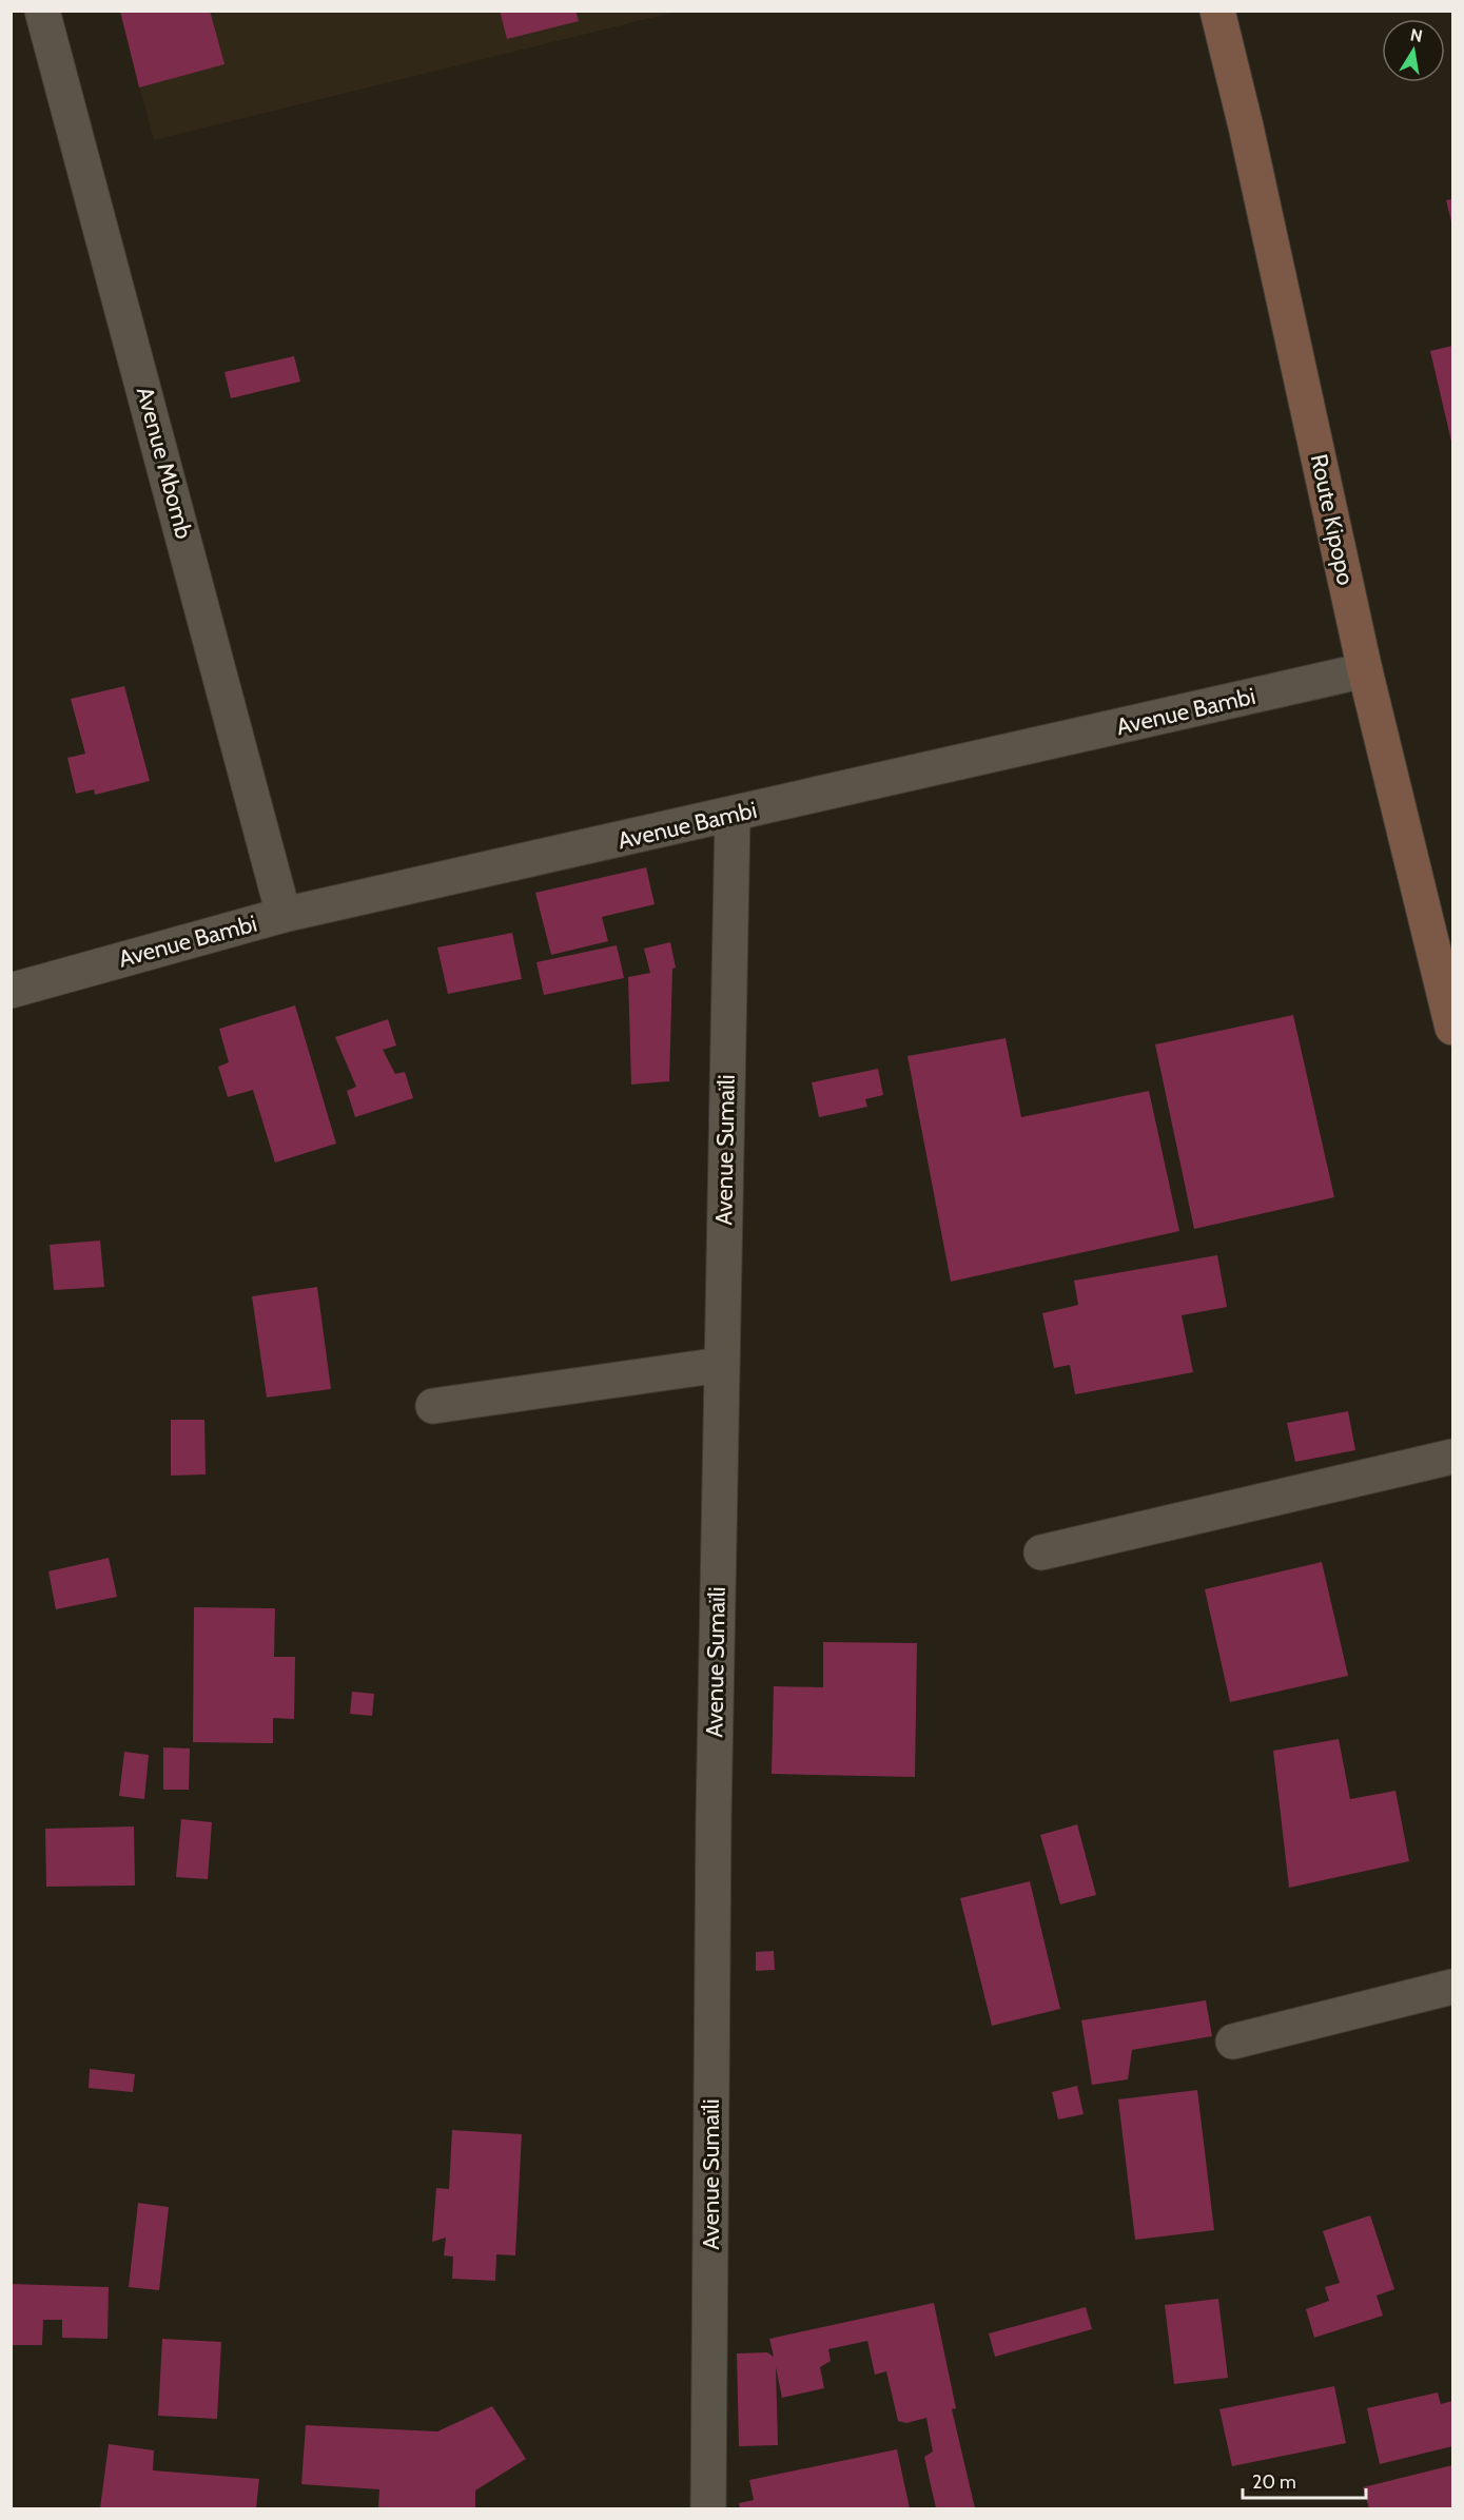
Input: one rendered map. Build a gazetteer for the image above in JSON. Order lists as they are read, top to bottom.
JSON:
{
  "streets": {
    "main road": ["Route Kipopo"],
    "street": ["Avenue Mbomb", "Avenue Bambi", "Avenue Sumaïli"]
  },
  "crossings": [
    ["Avenue Mbomb", "Avenue Bambi"],
    ["Route Kipopo", "Avenue Bambi"],
    ["Avenue Bambi", "Avenue Sumaïli"]
  ],
  "scale_bar": "20 m",
  "north": "top"
}
